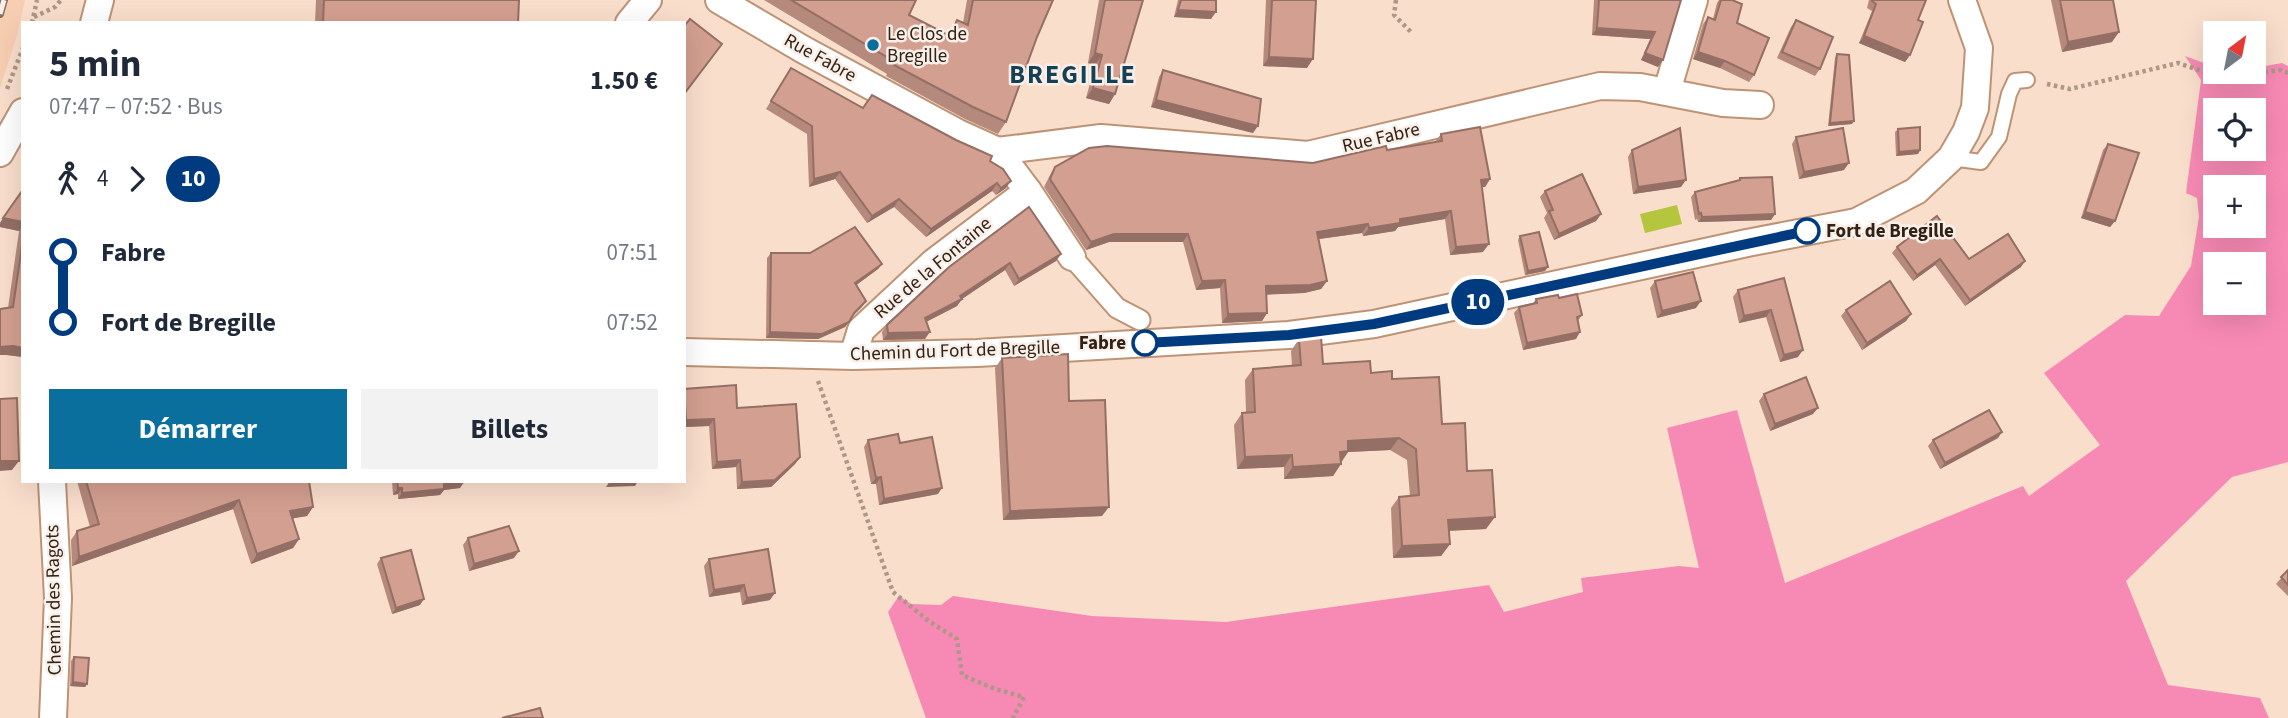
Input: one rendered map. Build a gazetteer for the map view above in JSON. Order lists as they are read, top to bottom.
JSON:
{
  "streets": {
    "street": [
      "Rue Fabre",
      "Rue de la Fontaine",
      "Chemin du Fort de Bregille",
      "Chemin des Ragots"
    ]
  },
  "crossings": [
    ["Rue Fabre", "Rue de la Fontaine"],
    ["Rue de la Fontaine", "Chemin du Fort de Bregille"]
  ],
  "districts": ["BREGILLE"],
  "places": ["Le Clos de Bregille", "Fort de Bregille", "Fabre"],
  "lines": ["bus line 10"],
  "north": "top right",
  "page": {
    "on_map": "10",
    "map_buttons": ["+", "−"],
    "heading": ["5 min", "07:47 – 07:52 · Bus", "1.50 €"],
    "legs": ["4", "10"],
    "list": [
      {
        "name": "Fabre",
        "value": "07:51"
      },
      {
        "name": "Fort de Bregille",
        "value": "07:52"
      }
    ],
    "buttons": ["Démarrer", "Billets"]
  }
}
